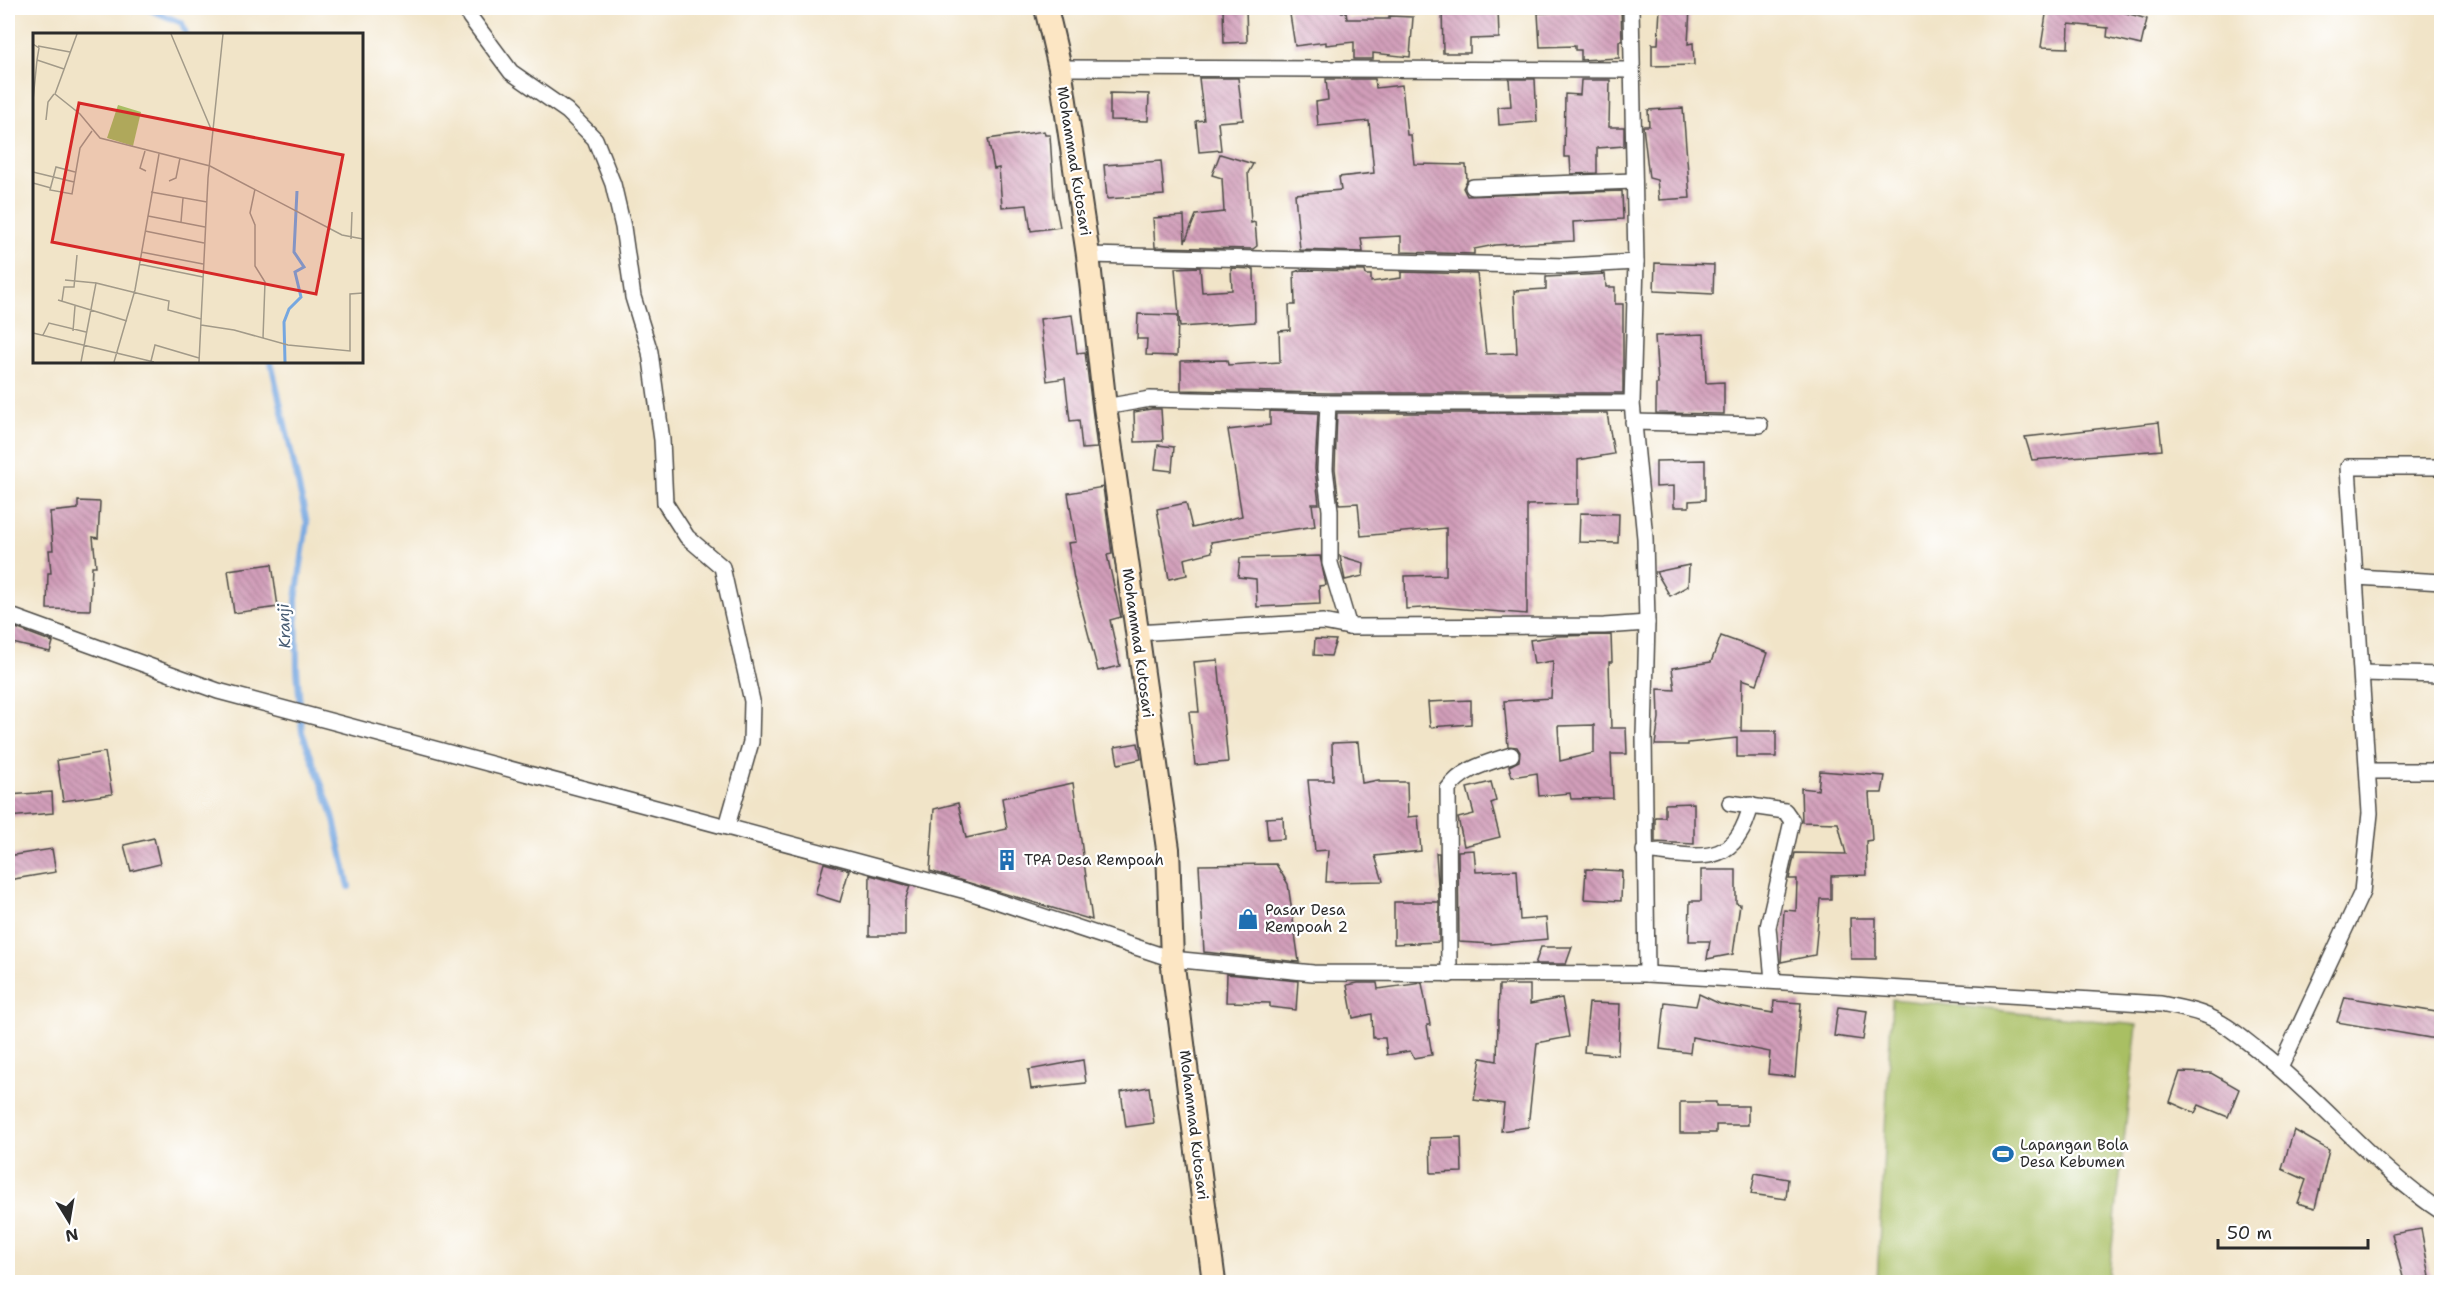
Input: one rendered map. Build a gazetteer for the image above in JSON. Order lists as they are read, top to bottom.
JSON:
{
  "streets": {
    "street": ["Mohammad Kutosari"]
  },
  "water": ["Kranji"],
  "places": {
    "building": ["TPA Desa Rempoah"],
    "shop": ["Pasar Desa Rempoah 2"],
    "sports": ["Lapangan Bola Desa Kebumen"]
  },
  "scale_bar": "50 m",
  "north": "bottom"
}
